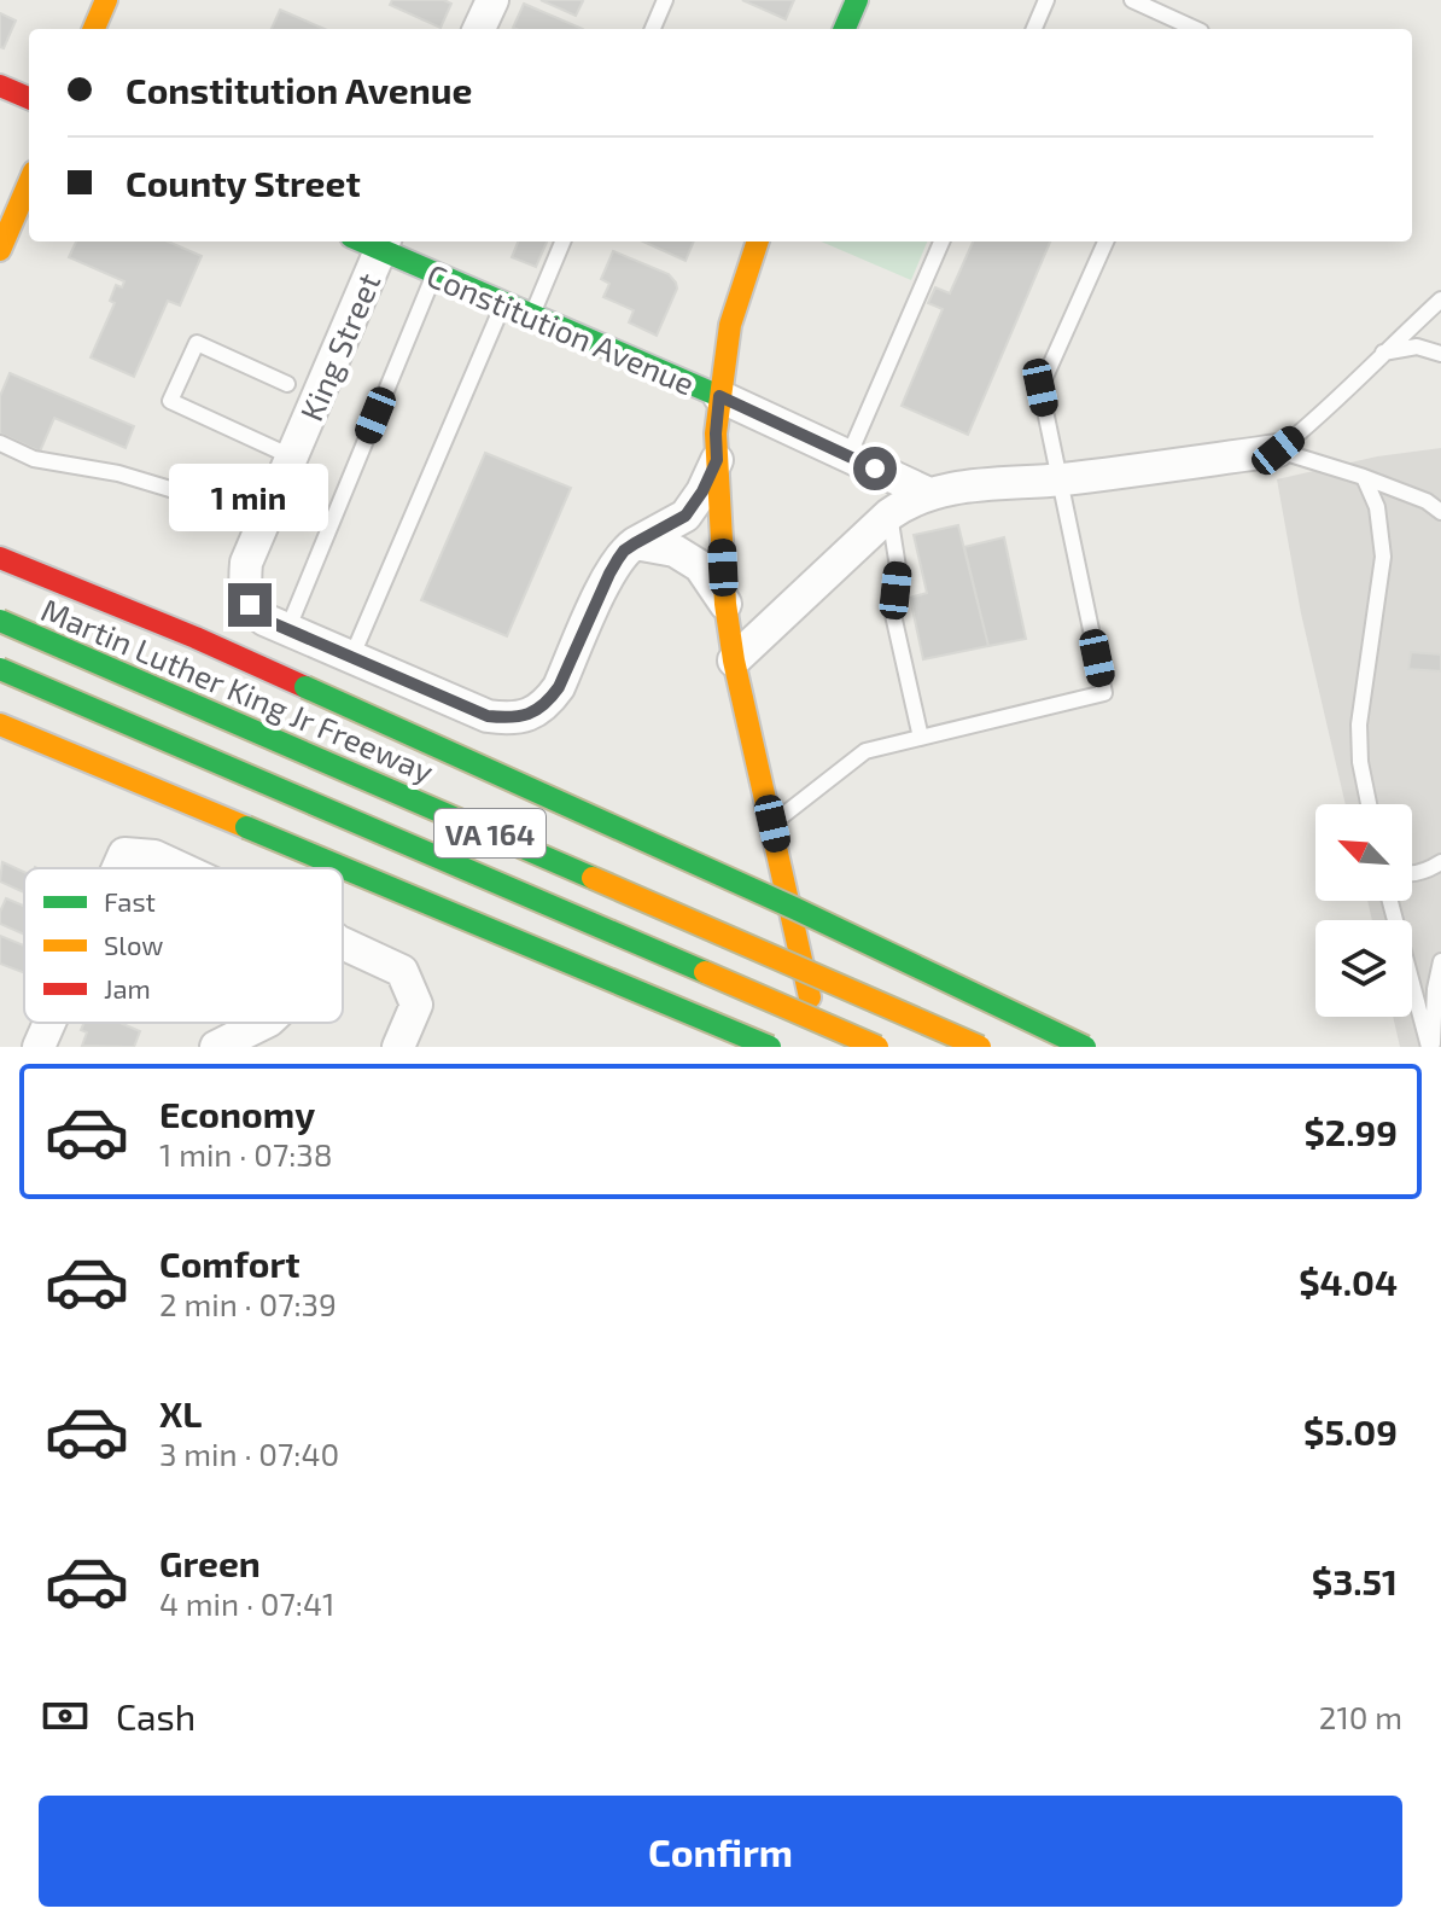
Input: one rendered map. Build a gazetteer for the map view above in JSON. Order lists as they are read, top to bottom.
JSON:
{
  "streets": {
    "main road": ["Constitution Avenue", "Martin Luther King Jr Freeway", "VA 164"],
    "street": ["King Street"]
  },
  "crossings": [
    ["Constitution Avenue", "King Street"]
  ],
  "legend": ["Fast", "Slow", "Jam"],
  "north": "top left",
  "page": {
    "banner": ["Constitution Avenue", "County Street"],
    "bubble": "1 min",
    "list": [
      {
        "name": "Economy",
        "note": "1 min · 07:38",
        "value": "$2.99"
      },
      {
        "name": "Comfort",
        "note": "2 min · 07:39",
        "value": "$4.04"
      },
      {
        "name": "XL",
        "note": "3 min · 07:40",
        "value": "$5.09"
      },
      {
        "name": "Green",
        "note": "4 min · 07:41",
        "value": "$3.51"
      }
    ],
    "pay": ["Cash", "210 m"],
    "buttons": "Confirm"
  }
}
